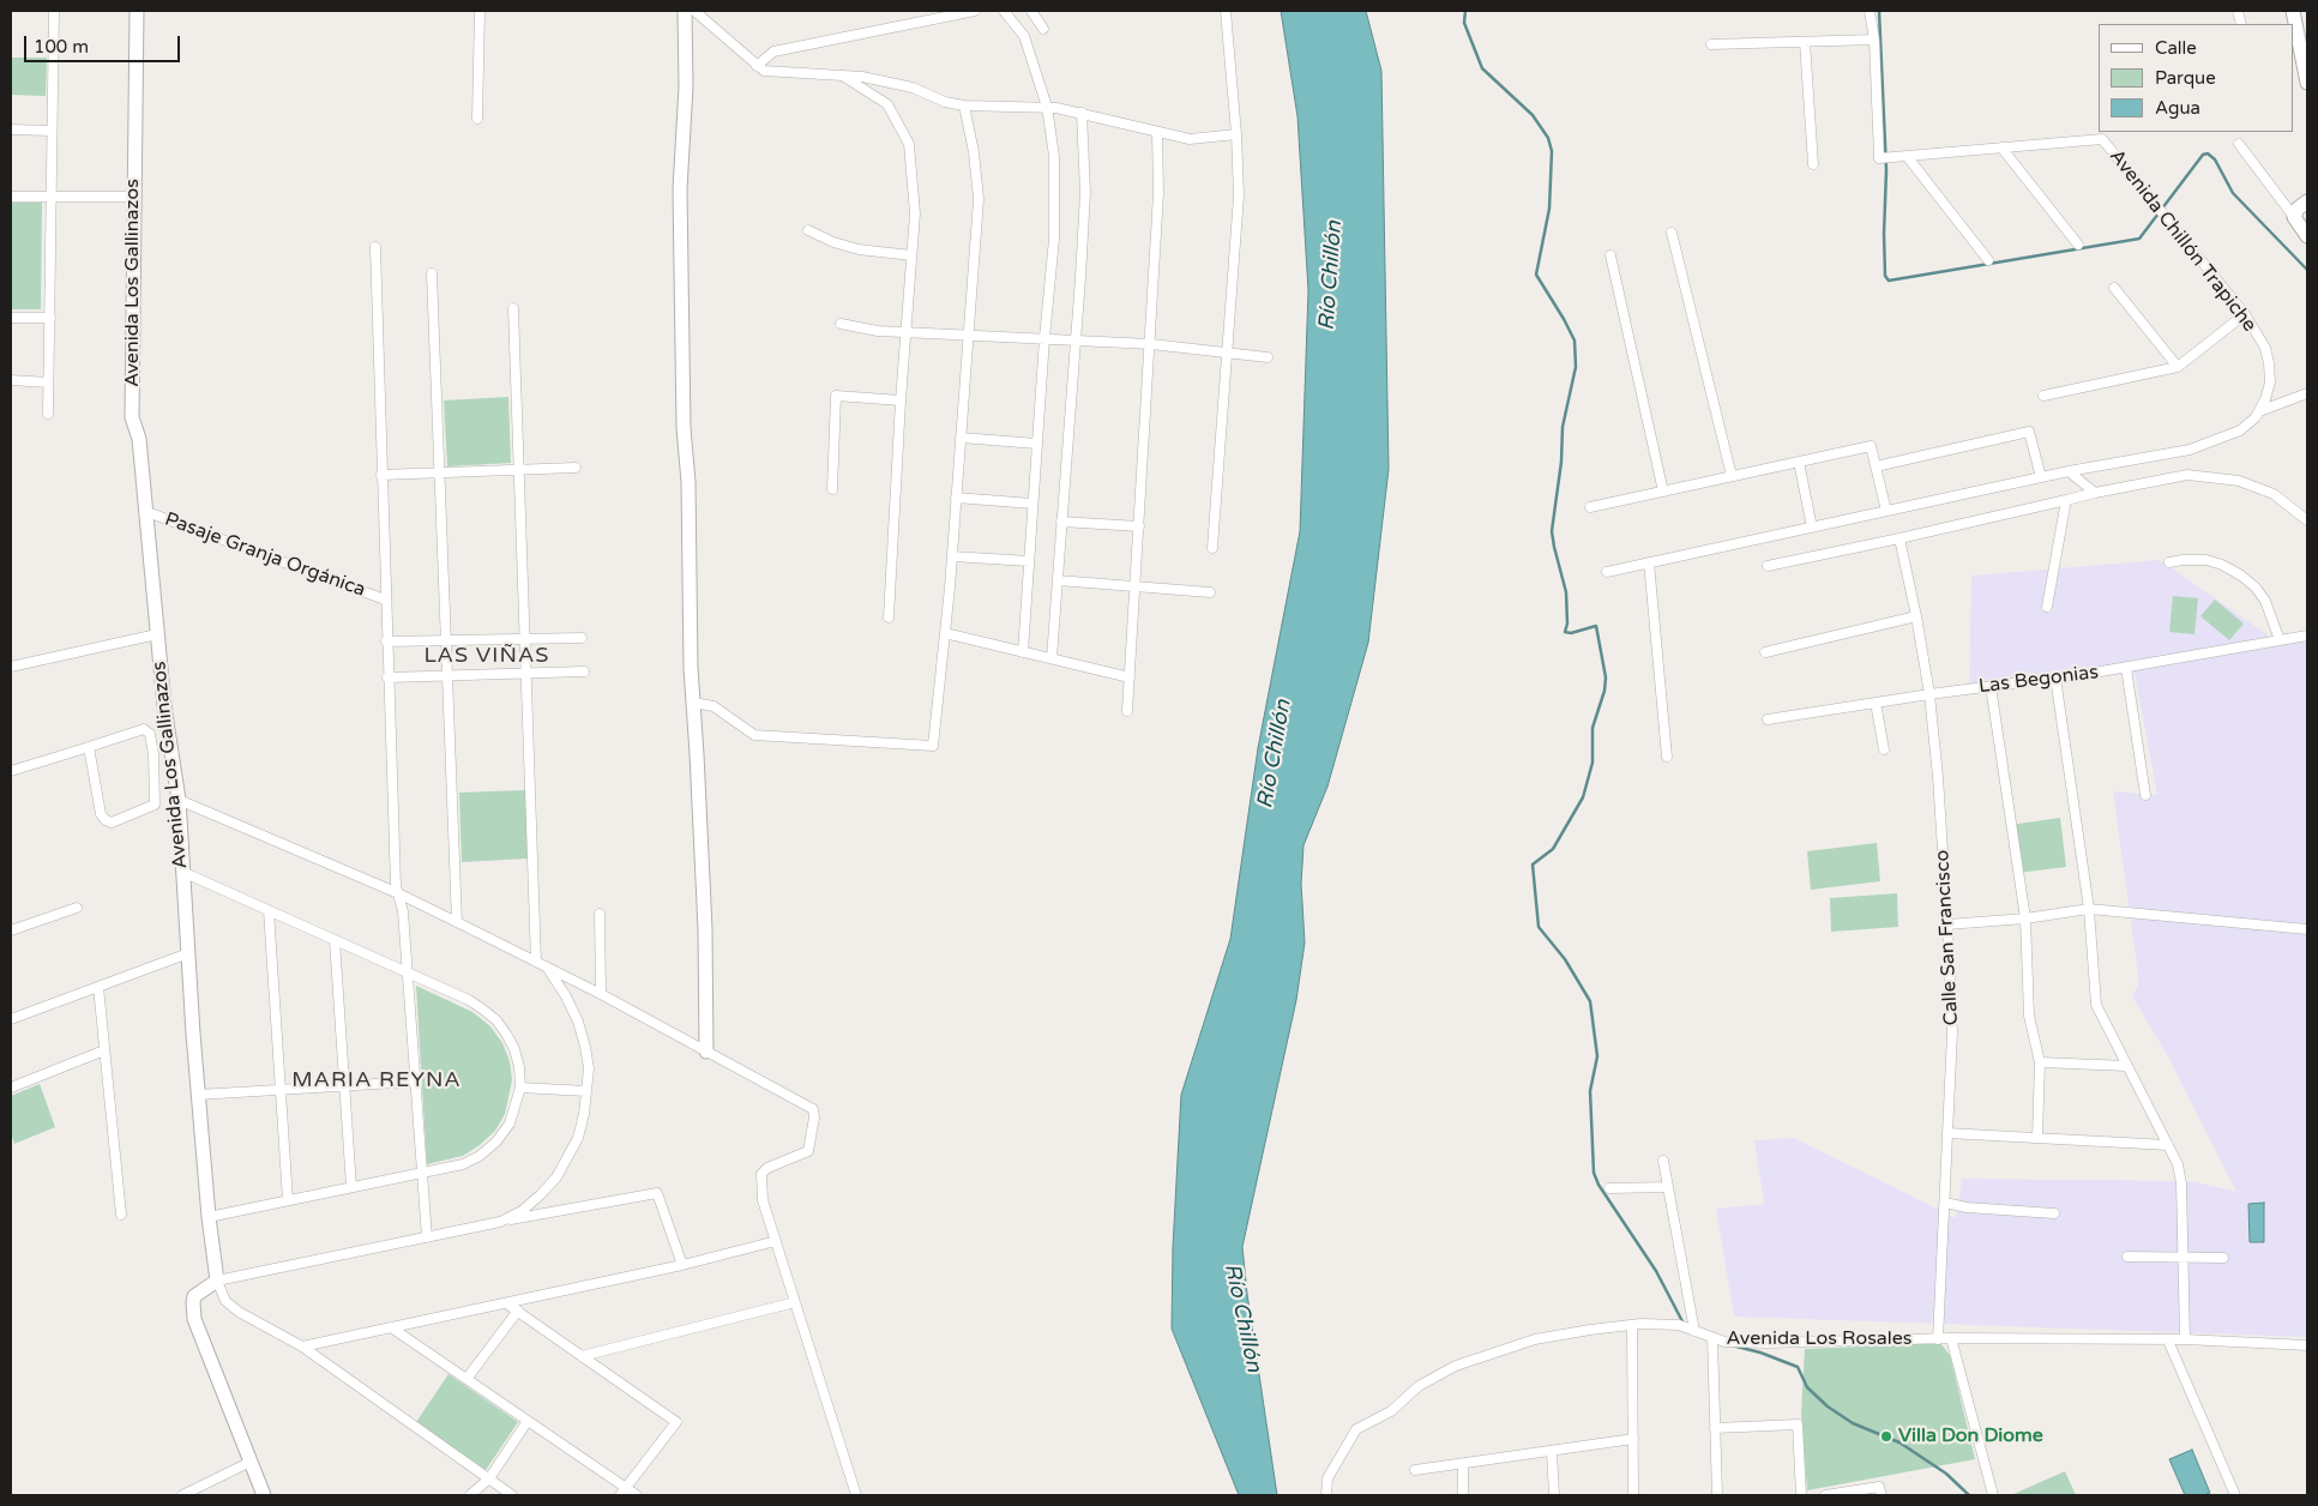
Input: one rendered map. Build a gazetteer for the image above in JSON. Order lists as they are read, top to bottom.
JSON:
{
  "streets": {
    "street": [
      "Avenida Chillón Trapiche",
      "Avenida Los Gallinazos",
      "Pasaje Granja Orgánica",
      "Las Begonias",
      "Calle San Francisco",
      "Avenida Los Rosales"
    ]
  },
  "crossings": [
    ["Avenida Los Gallinazos", "Pasaje Granja Orgánica"],
    ["Las Begonias", "Calle San Francisco"],
    ["Calle San Francisco", "Avenida Los Rosales"]
  ],
  "districts": ["LAS VIÑAS", "MARIA REYNA"],
  "water": ["Río Chillón"],
  "places": ["Villa Don Diome"],
  "legend": ["Calle", "Parque", "Agua"],
  "scale_bar": "100 m"
}
